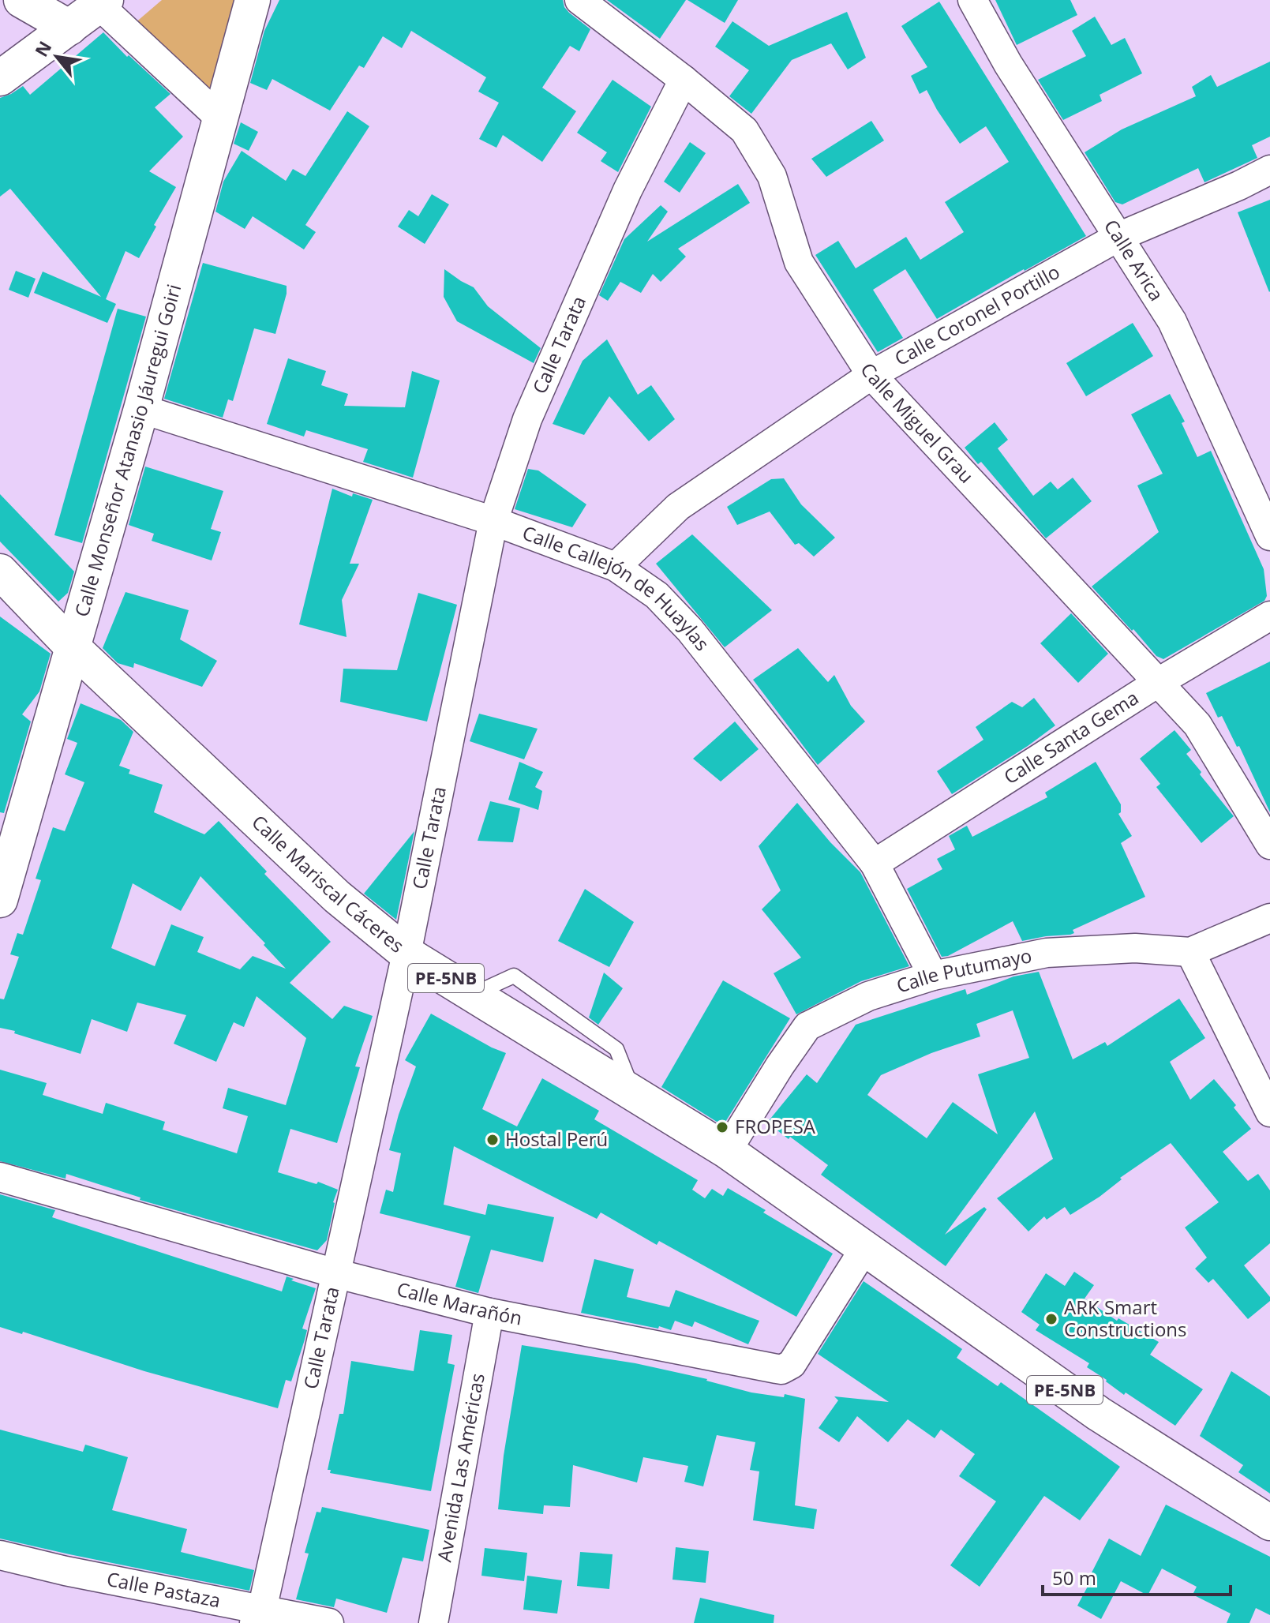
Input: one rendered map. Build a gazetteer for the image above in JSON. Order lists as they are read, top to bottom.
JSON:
{
  "streets": {
    "main road": ["Calle Monseñor Atanasio Jáuregui Goiri", "Calle Mariscal Cáceres", "PE-5NB"],
    "street": [
      "Calle Arica",
      "Calle Coronel Portillo",
      "Calle Tarata",
      "Calle Miguel Grau",
      "Calle Callejón de Huaylas",
      "Calle Santa Gema",
      "Calle Putumayo",
      "Calle Marañón",
      "Avenida Las Américas",
      "Calle Pastaza"
    ]
  },
  "crossings": [
    ["Calle Arica", "Calle Coronel Portillo"],
    ["Calle Coronel Portillo", "Calle Miguel Grau"],
    ["Calle Coronel Portillo", "Calle Callejón de Huaylas"],
    ["Calle Tarata", "Calle Miguel Grau"],
    ["Calle Tarata", "Calle Callejón de Huaylas"],
    ["Calle Tarata", "Calle Mariscal Cáceres"],
    ["Calle Tarata", "Calle Marañón"],
    ["Calle Tarata", "Calle Pastaza"],
    ["Calle Miguel Grau", "Calle Santa Gema"],
    ["Calle Monseñor Atanasio Jáuregui Goiri", "Calle Callejón de Huaylas"],
    ["Calle Monseñor Atanasio Jáuregui Goiri", "Calle Mariscal Cáceres"],
    ["Calle Monseñor Atanasio Jáuregui Goiri", "PE-5NB"],
    ["Calle Callejón de Huaylas", "Calle Santa Gema"],
    ["Calle Callejón de Huaylas", "Calle Putumayo"],
    ["Calle Mariscal Cáceres", "Calle Putumayo"],
    ["Calle Mariscal Cáceres", "PE-5NB"],
    ["Calle Mariscal Cáceres", "Calle Marañón"],
    ["PE-5NB", "Calle Marañón"],
    ["Calle Marañón", "Avenida Las Américas"]
  ],
  "places": ["FROPESA", "Hostal Perú", "ARK Smart Constructions"],
  "scale_bar": "50 m",
  "north": "top left"
}
